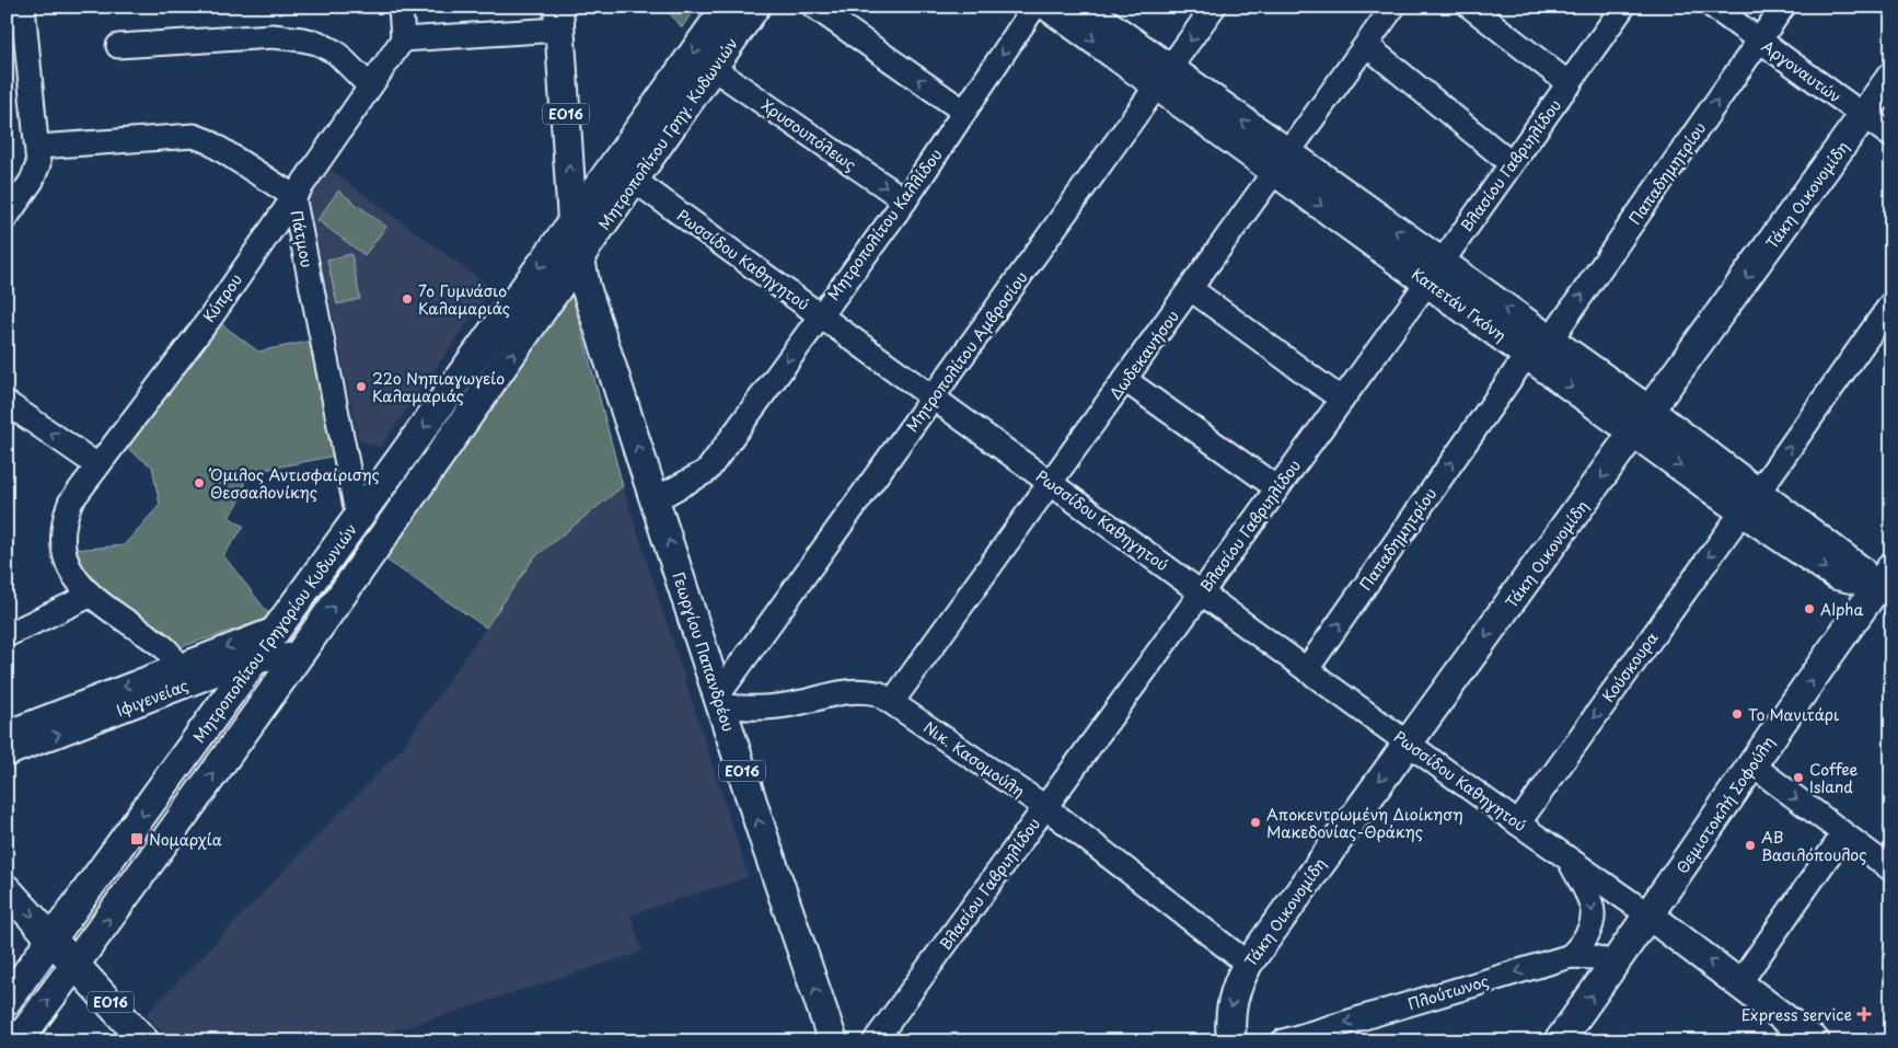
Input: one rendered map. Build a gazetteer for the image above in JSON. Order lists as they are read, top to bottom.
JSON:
{
  "streets": {
    "main road": [
      "ΕΟ16",
      "Μητροπολίτου Γρηγ. Κυδωνιών",
      "Τάκη Οικονομίδη",
      "Καπετάν Γκόνη",
      "Μητροπολίτου Γρηγορίου Κυδωνιών",
      "Γεωργίου Παπανδρέου",
      "Θεμιστοκλή Σοφούλη"
    ],
    "street": [
      "Αργοναυτών",
      "Χρυσουπόλεως",
      "Βλασίου Γαβριηλίδου",
      "Παπαδημητρίου",
      "Μητροπολίτου Καλλίδου",
      "Πάτμου",
      "Ρωσσίδου Καθηγητού",
      "Κύπρου",
      "Μητροπολίτου Αμβροσίου",
      "Δωδεκανήσου",
      "Κούσκουρα",
      "Ιφιγενείας",
      "Νικ. Κασομούλη",
      "Πλούτωνος"
    ]
  },
  "crossings": [
    ["Αργοναυτών", "Παπαδημητρίου"],
    ["Αργοναυτών", "Τάκη Οικονομίδη"],
    ["ΕΟ16", "Μητροπολίτου Γρηγ. Κυδωνιών"],
    ["ΕΟ16", "Μητροπολίτου Γρηγορίου Κυδωνιών"],
    ["ΕΟ16", "Γεωργίου Παπανδρέου"],
    ["Μητροπολίτου Γρηγ. Κυδωνιών", "Χρυσουπόλεως"],
    ["Μητροπολίτου Γρηγ. Κυδωνιών", "Ρωσσίδου Καθηγητού"],
    ["Μητροπολίτου Γρηγ. Κυδωνιών", "Μητροπολίτου Γρηγορίου Κυδωνιών"],
    ["Μητροπολίτου Γρηγ. Κυδωνιών", "Γεωργίου Παπανδρέου"],
    ["Χρυσουπόλεως", "Μητροπολίτου Καλλίδου"],
    ["Βλασίου Γαβριηλίδου", "Ρωσσίδου Καθηγητού"],
    ["Βλασίου Γαβριηλίδου", "Καπετάν Γκόνη"],
    ["Βλασίου Γαβριηλίδου", "Νικ. Κασομούλη"],
    ["Παπαδημητρίου", "Ρωσσίδου Καθηγητού"],
    ["Παπαδημητρίου", "Καπετάν Γκόνη"],
    ["Τάκη Οικονομίδη", "Ρωσσίδου Καθηγητού"],
    ["Τάκη Οικονομίδη", "Καπετάν Γκόνη"],
    ["Τάκη Οικονομίδη", "Νικ. Κασομούλη"],
    ["Μητροπολίτου Καλλίδου", "Ρωσσίδου Καθηγητού"],
    ["Μητροπολίτου Καλλίδου", "Γεωργίου Παπανδρέου"],
    ["Πάτμου", "Κύπρου"],
    ["Πάτμου", "Μητροπολίτου Γρηγορίου Κυδωνιών"],
    ["Ρωσσίδου Καθηγητού", "Μητροπολίτου Αμβροσίου"],
    ["Ρωσσίδου Καθηγητού", "Δωδεκανήσου"],
    ["Ρωσσίδου Καθηγητού", "Κούσκουρα"],
    ["Ρωσσίδου Καθηγητού", "Θεμιστοκλή Σοφούλη"],
    ["Κύπρου", "Ιφιγενείας"],
    ["Καπετάν Γκόνη", "Μητροπολίτου Αμβροσίου"],
    ["Καπετάν Γκόνη", "Δωδεκανήσου"],
    ["Καπετάν Γκόνη", "Κούσκουρα"],
    ["Καπετάν Γκόνη", "Θεμιστοκλή Σοφούλη"],
    ["Μητροπολίτου Αμβροσίου", "Γεωργίου Παπανδρέου"],
    ["Μητροπολίτου Αμβροσίου", "Νικ. Κασομούλη"],
    ["Δωδεκανήσου", "Νικ. Κασομούλη"],
    ["Μητροπολίτου Γρηγορίου Κυδωνιών", "Γεωργίου Παπανδρέου"],
    ["Μητροπολίτου Γρηγορίου Κυδωνιών", "Ιφιγενείας"],
    ["Γεωργίου Παπανδρέου", "Νικ. Κασομούλη"],
    ["Θεμιστοκλή Σοφούλη", "Πλούτωνος"]
  ],
  "one_way": [
    "Παπαδημητρίου",
    "Τάκη Οικονομίδη",
    "Μητροπολίτου Καλλίδου",
    "Γεωργίου Παπανδρέου",
    "Θεμιστοκλή Σοφούλη",
    "Πλούτωνος"
  ],
  "places": {
    "other": [
      "7ο Γυμνάσιο Καλαμαριάς",
      "22ο Νηπιαγωγείο Καλαμαριάς",
      "Όμιλος Αντισφαίρισης Θεσσαλονίκης",
      "Alpha",
      "Το Μανιτάρι",
      "Coffee Island",
      "Αποκεντρωμένη Διοίκηση Μακεδονίας-Θράκης",
      "ΑΒ Βασιλόπουλος"
    ],
    "transit": ["Νομαρχία"],
    "health": ["Express service"]
  }
}
